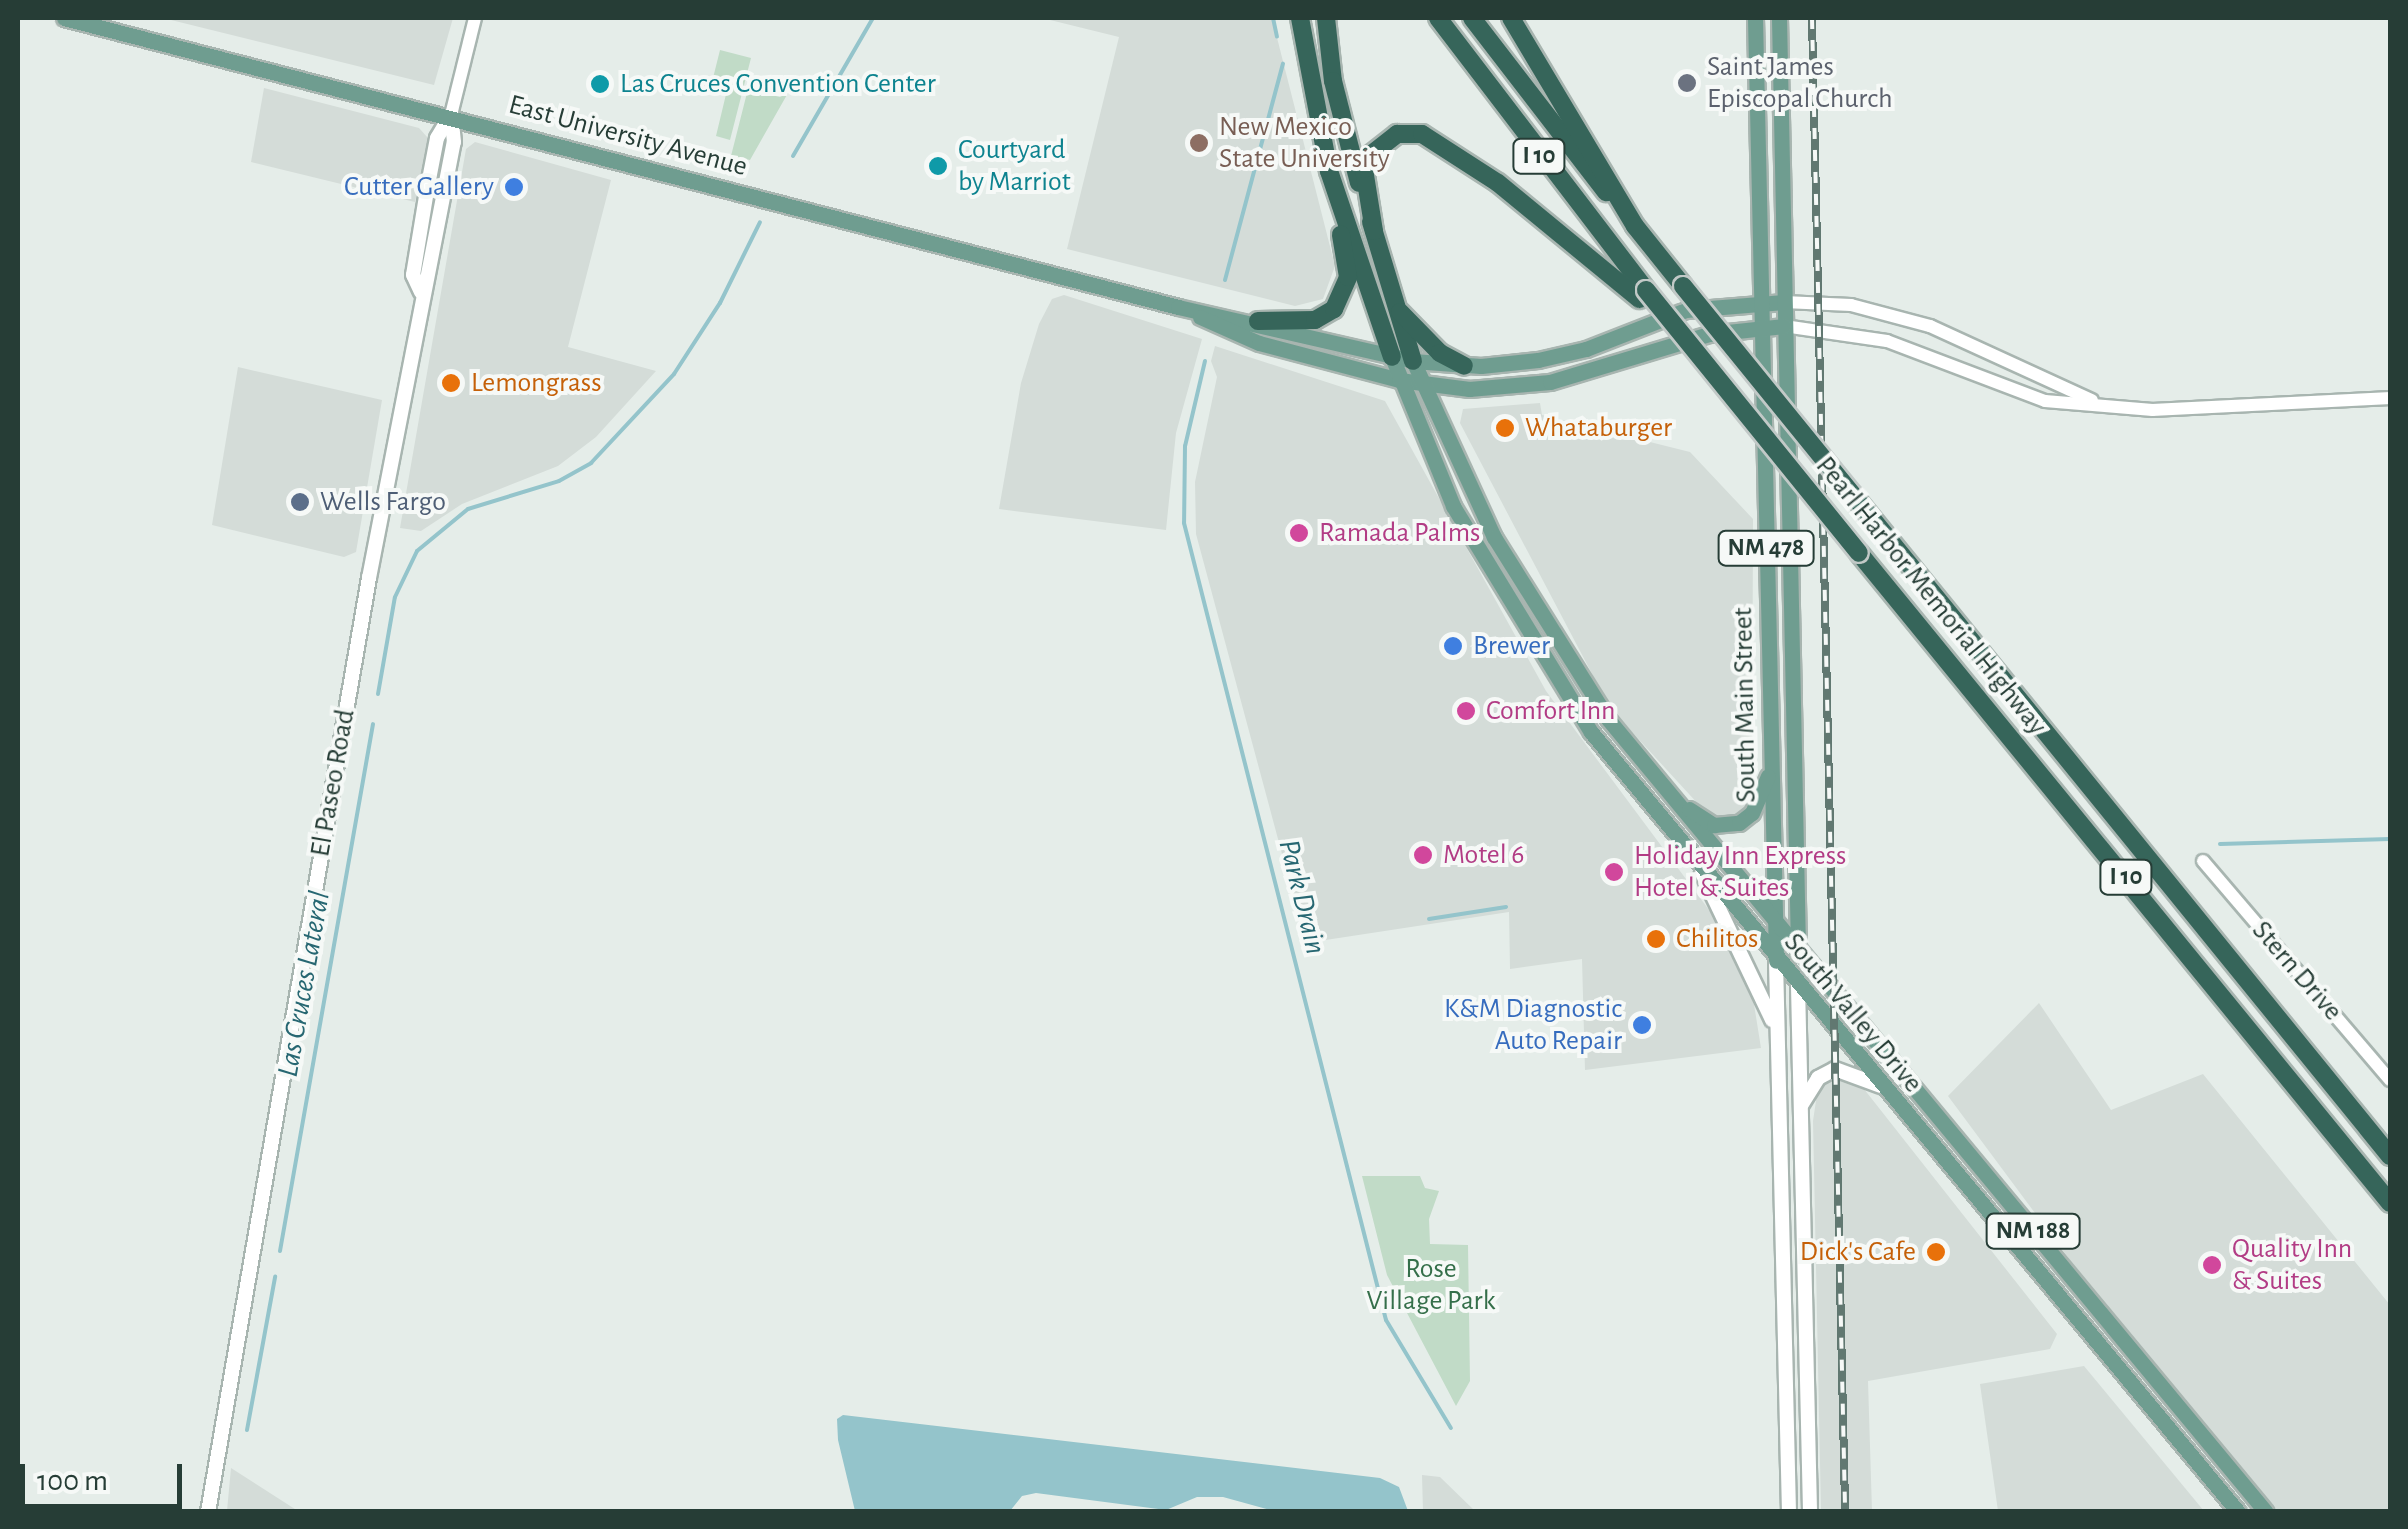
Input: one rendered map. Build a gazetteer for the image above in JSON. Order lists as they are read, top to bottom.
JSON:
{
  "streets": {
    "highway": ["I 10", "Pearl Harbor Memorial Highway"],
    "main road": [
      "East University Avenue",
      "NM 478",
      "South Main Street",
      "El Paseo Road",
      "South Valley Drive",
      "NM 188"
    ],
    "street": ["Stern Drive"]
  },
  "crossings": [
    ["East University Avenue", "South Main Street"],
    ["East University Avenue", "El Paseo Road"],
    ["East University Avenue", "South Valley Drive"],
    ["I 10", "Pearl Harbor Memorial Highway"],
    ["South Main Street", "South Valley Drive"]
  ],
  "water": ["Park Drain", "Las Cruces Lateral"],
  "parks": ["Rose Village Park"],
  "places": [
    "Saint James Episcopal Church",
    "Las Cruces Convention Center",
    "New Mexico State University",
    "Courtyard by Marriot",
    "Cutter Gallery",
    "Lemongrass",
    "Whataburger",
    "Wells Fargo",
    "Ramada Palms",
    "Brewer",
    "Comfort Inn",
    "Motel 6",
    "Holiday Inn Express Hotel & Suites",
    "Chilitos",
    "K&M Diagnostic Auto Repair",
    "Dick's Cafe",
    "Quality Inn & Suites"
  ],
  "scale_bar": "100 m"
}
